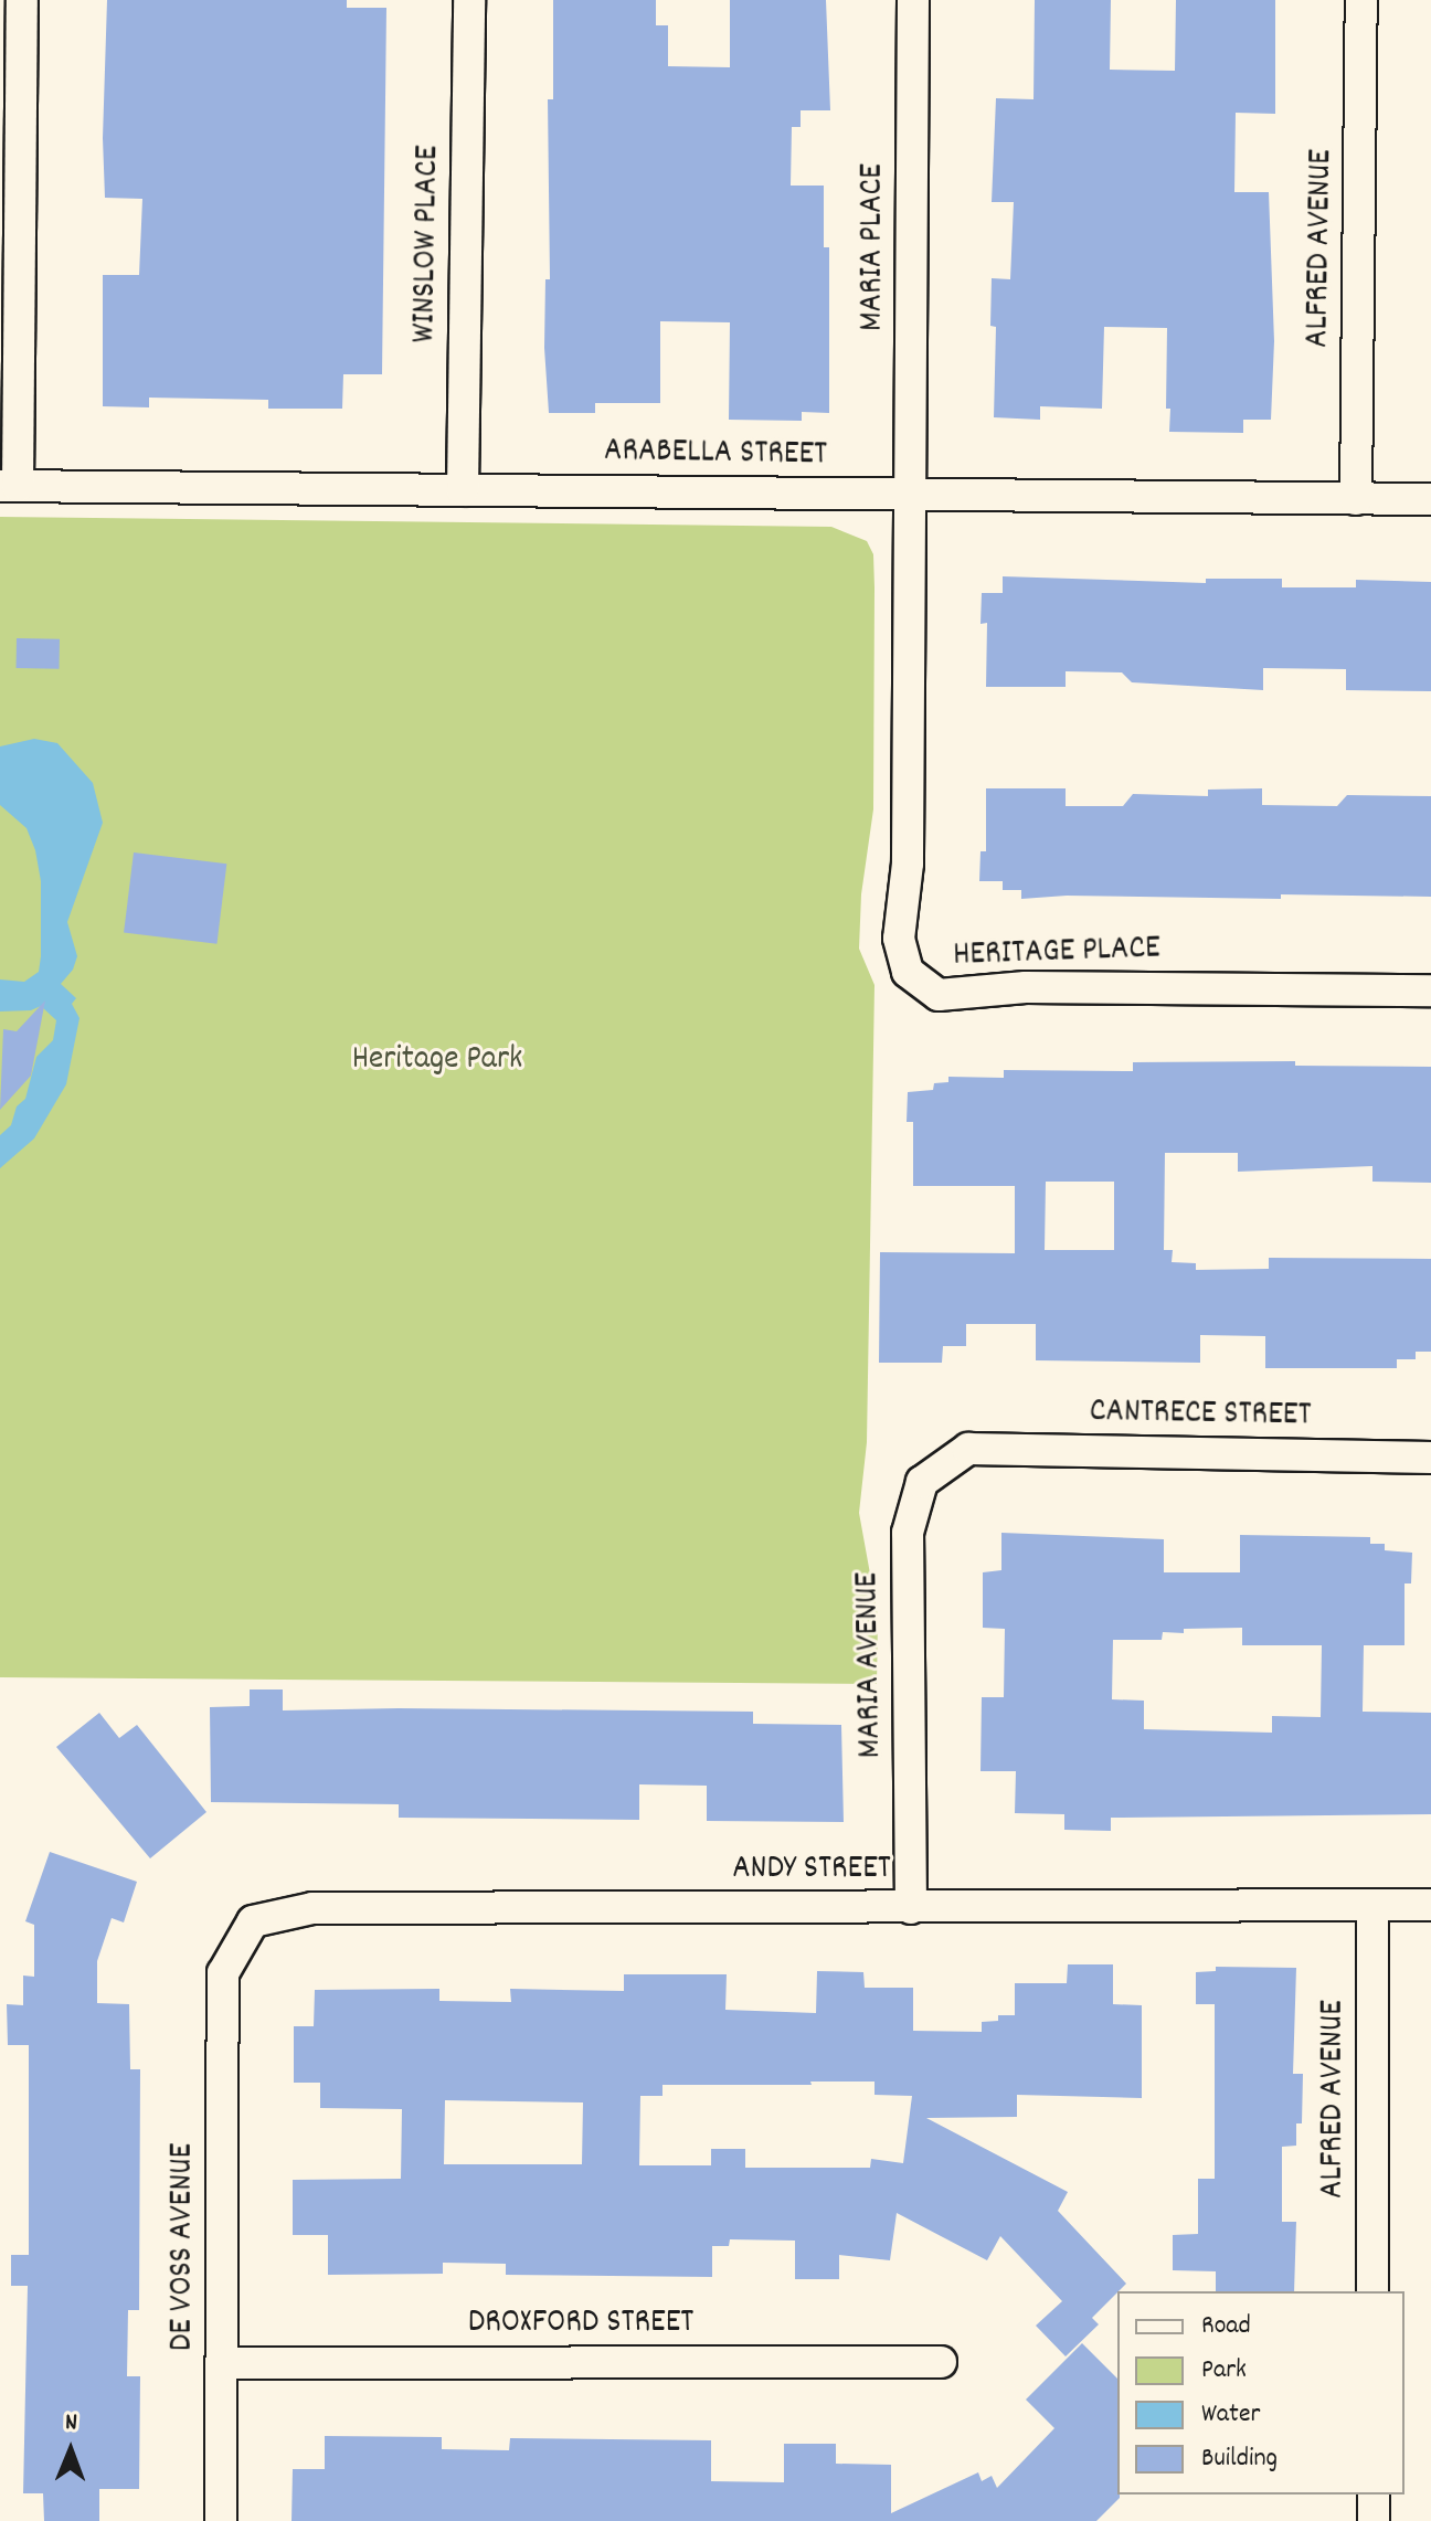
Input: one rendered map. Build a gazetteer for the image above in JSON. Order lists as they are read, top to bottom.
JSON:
{
  "streets": {
    "street": [
      "WINSLOW PLACE",
      "MARIA PLACE",
      "ALFRED AVENUE",
      "ARABELLA STREET",
      "HERITAGE PLACE",
      "CANTRECE STREET",
      "MARIA AVENUE",
      "ANDY STREET",
      "DE VOSS AVENUE",
      "DROXFORD STREET"
    ]
  },
  "crossings": [
    ["WINSLOW PLACE", "ARABELLA STREET"],
    ["MARIA PLACE", "ARABELLA STREET"],
    ["MARIA PLACE", "HERITAGE PLACE"],
    ["ALFRED AVENUE", "ARABELLA STREET"],
    ["ALFRED AVENUE", "ANDY STREET"],
    ["ARABELLA STREET", "HERITAGE PLACE"],
    ["CANTRECE STREET", "MARIA AVENUE"],
    ["MARIA AVENUE", "ANDY STREET"],
    ["ANDY STREET", "DE VOSS AVENUE"],
    ["DE VOSS AVENUE", "DROXFORD STREET"]
  ],
  "parks": ["Heritage Park"],
  "legend": [
    "Road",
    "Park",
    "Water",
    "Building"
  ],
  "north": "top"
}
